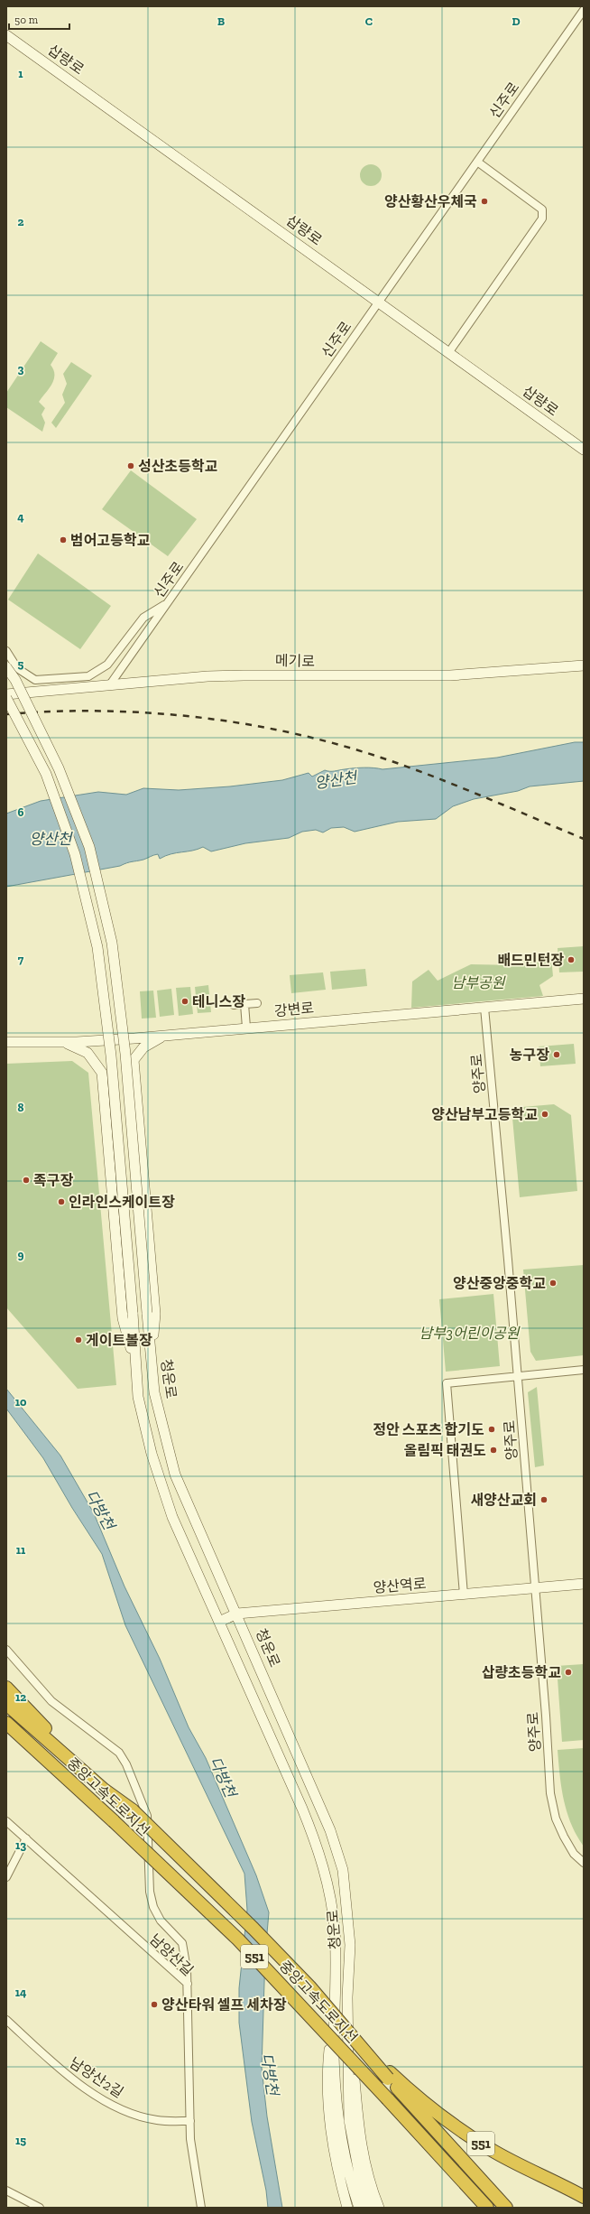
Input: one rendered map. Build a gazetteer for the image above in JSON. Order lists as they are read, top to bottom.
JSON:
{
  "streets": {
    "highway": ["중앙고속도로지선", "551"],
    "main road": [
      "삽량로",
      "메기로",
      "강변로",
      "청운로",
      "양산역로"
    ],
    "street": [
      "신주로",
      "양주로",
      "남양산길",
      "남양산2길"
    ]
  },
  "crossings": [
    ["삽량로", "신주로"],
    ["신주로", "메기로"],
    ["강변로", "양주로"],
    ["양주로", "양산역로"],
    ["청운로", "양산역로"],
    ["중앙고속도로지선", "551"],
    ["남양산길", "남양산2길"]
  ],
  "water": ["양산천", "다방천"],
  "parks": ["남부공원", "남부3어린이공원"],
  "places": [
    "양산황산우체국",
    "성산초등학교",
    "범어고등학교",
    "배드민턴장",
    "테니스장",
    "농구장",
    "양산남부고등학교",
    "족구장",
    "인라인스케이트장",
    "양산중앙중학교",
    "게이트볼장",
    "정안 스포츠 합기도",
    "올림픽 태권도",
    "새양산교회",
    "삽량초등학교",
    "양산타워 셀프 세차장"
  ],
  "scale_bar": "50 m",
  "grid": {
    "columns": ["B", "C", "D"],
    "rows": [
      "1",
      "2",
      "3",
      "4",
      "5",
      "6",
      "7",
      "8",
      "9",
      "10",
      "11",
      "12",
      "13",
      "14",
      "15"
    ]
  }
}
